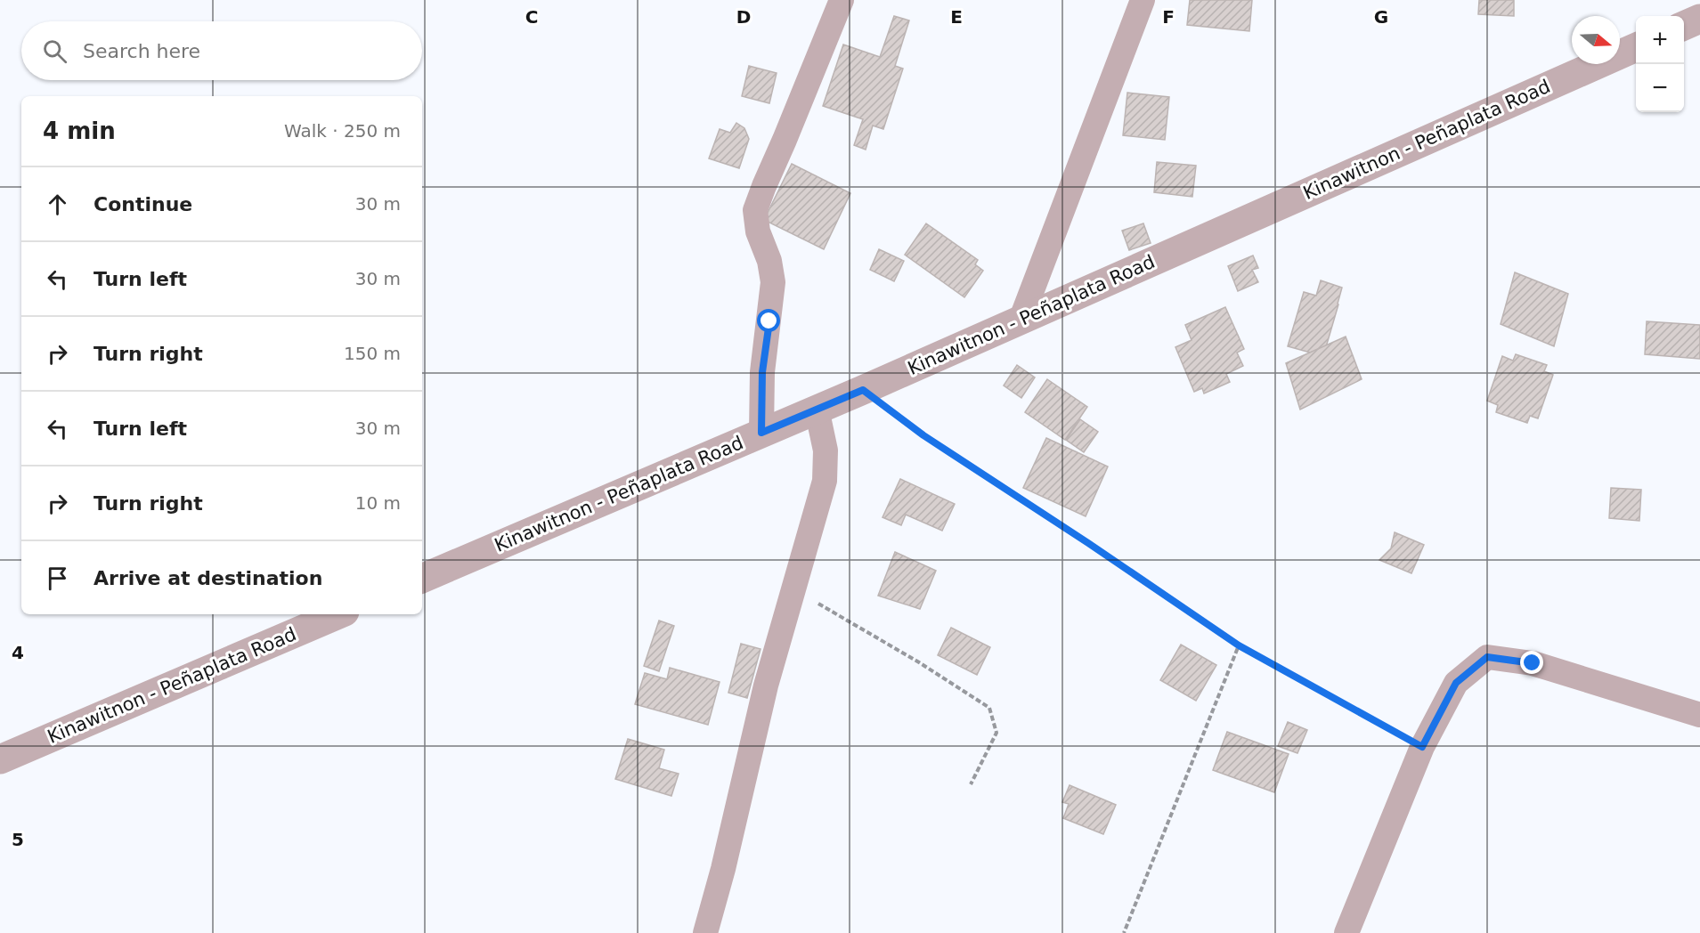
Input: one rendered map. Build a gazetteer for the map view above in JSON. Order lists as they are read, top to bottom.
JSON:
{
  "streets": {
    "street": ["Kinawitnon - Peñaplata Road"]
  },
  "north": "right",
  "page": {
    "map_buttons": ["+", "−"],
    "search": "Search here",
    "heading": ["4 min", "Walk · 250 m"],
    "list": [
      ["Continue", "30 m"],
      ["Turn left", "30 m"],
      ["Turn right", "150 m"],
      ["Turn left", "30 m"],
      ["Turn right", "10 m"],
      "Arrive at destination"
    ]
  },
  "grid": {
    "columns": [
      "C",
      "D",
      "E",
      "F",
      "G"
    ],
    "rows": ["4", "5"]
  }
}
